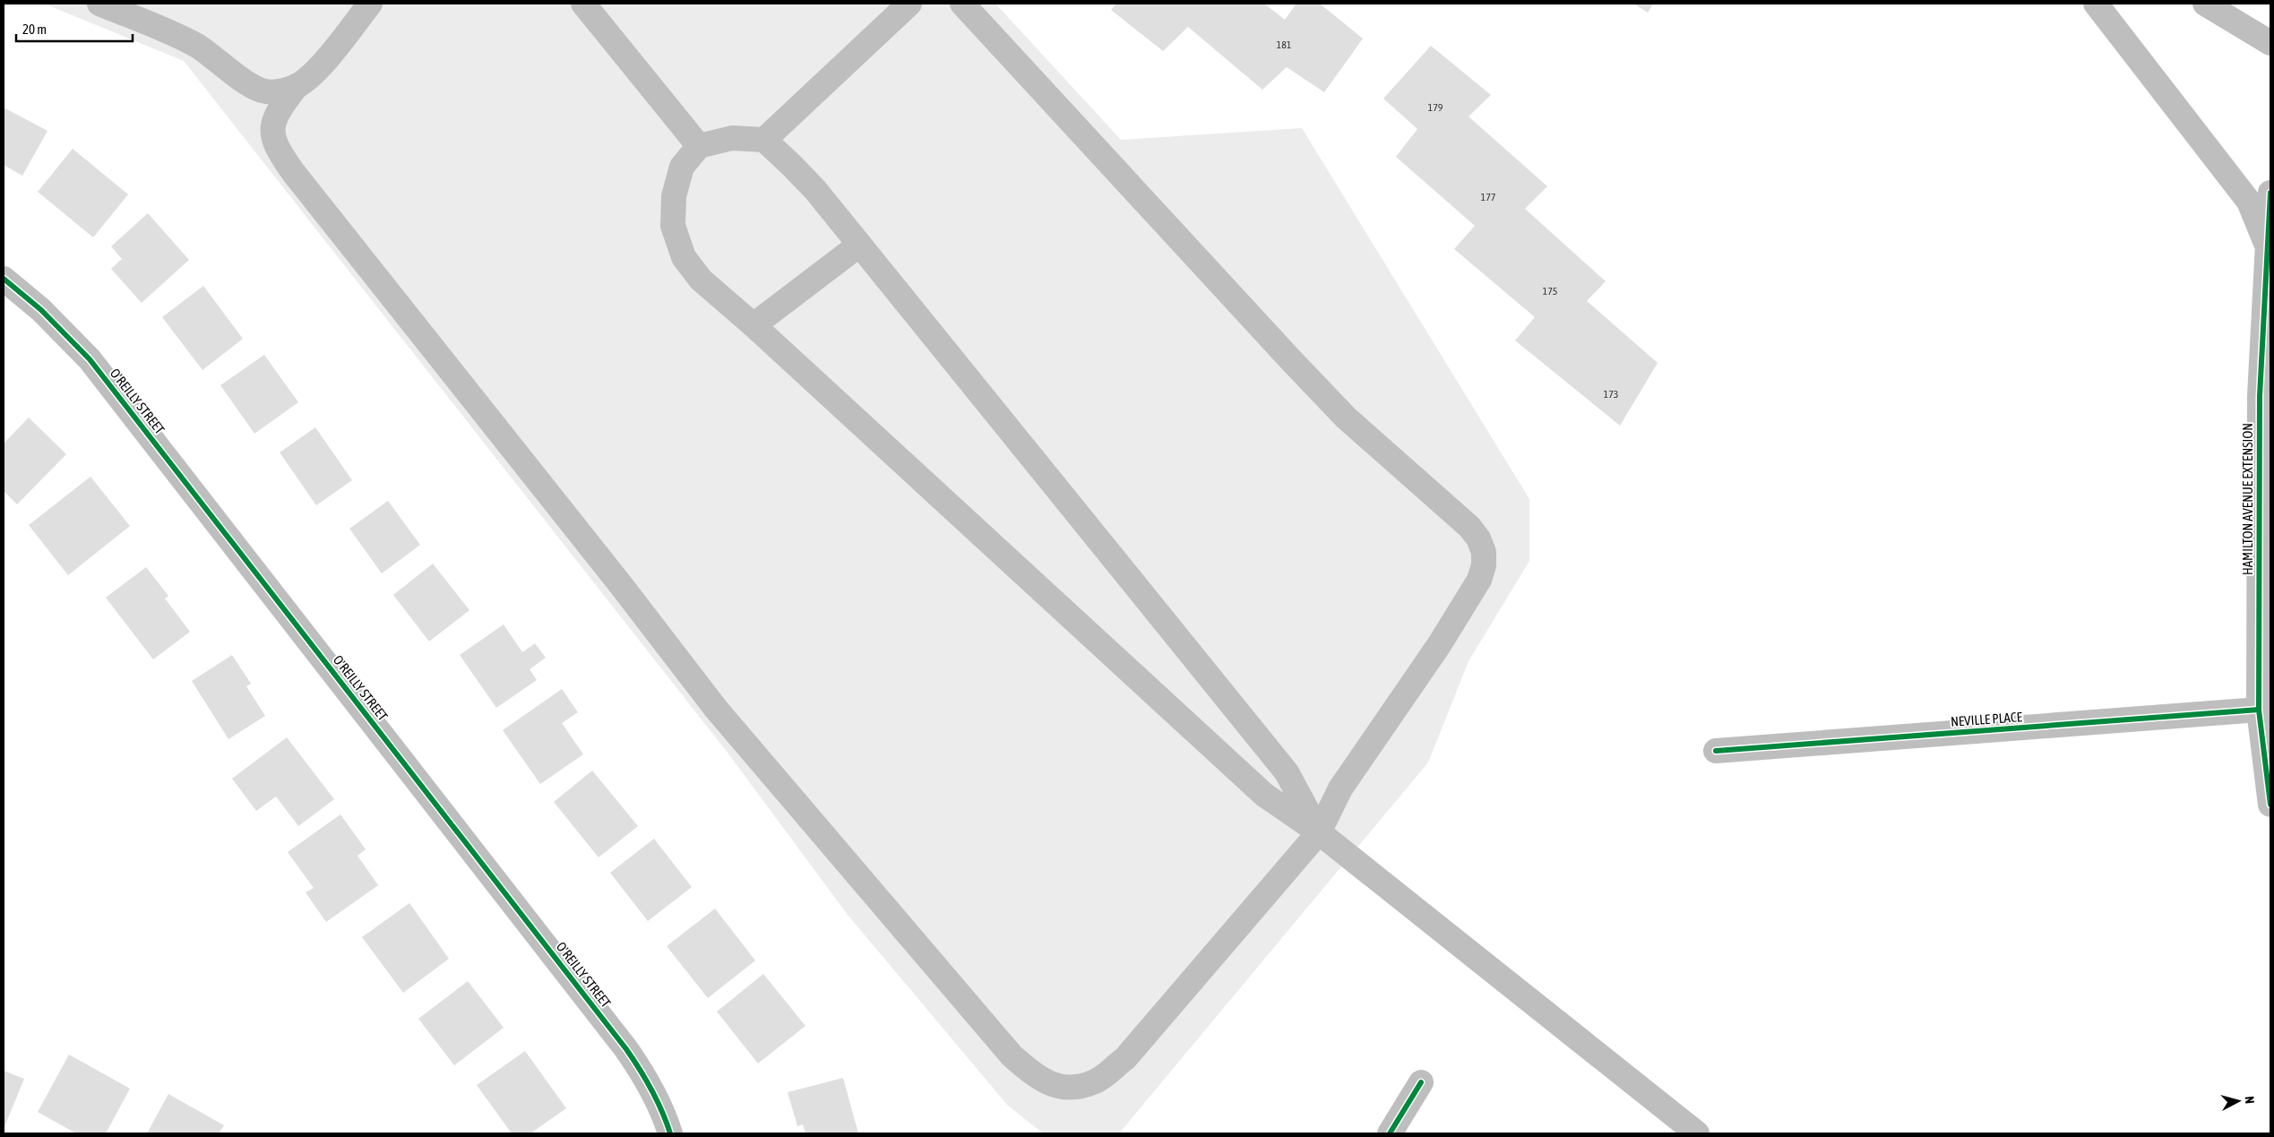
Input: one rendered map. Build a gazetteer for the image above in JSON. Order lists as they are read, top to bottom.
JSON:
{
  "streets": {
    "street": ["O'REILLY STREET", "HAMILTON AVENUE EXTENSION", "NEVILLE PLACE"]
  },
  "crossings": [
    ["HAMILTON AVENUE EXTENSION", "NEVILLE PLACE"]
  ],
  "house_numbers": [
    "181",
    "179",
    "177",
    "175",
    "173"
  ],
  "scale_bar": "20 m",
  "north": "right"
}
